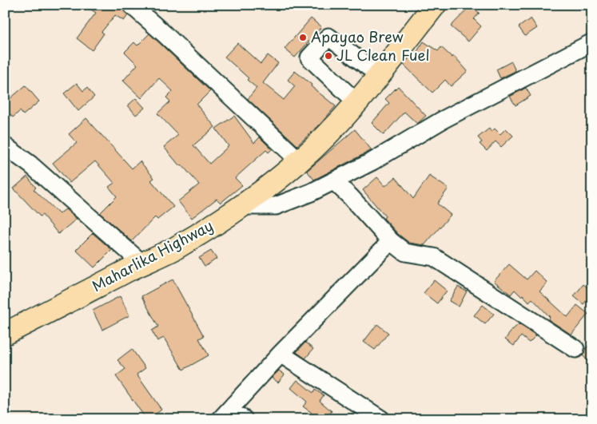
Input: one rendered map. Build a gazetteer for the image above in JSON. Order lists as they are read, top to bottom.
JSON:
{
  "streets": {
    "main road": ["Maharlika Highway"]
  },
  "places": ["Apayao Brew", "JL Clean Fuel"]
}
